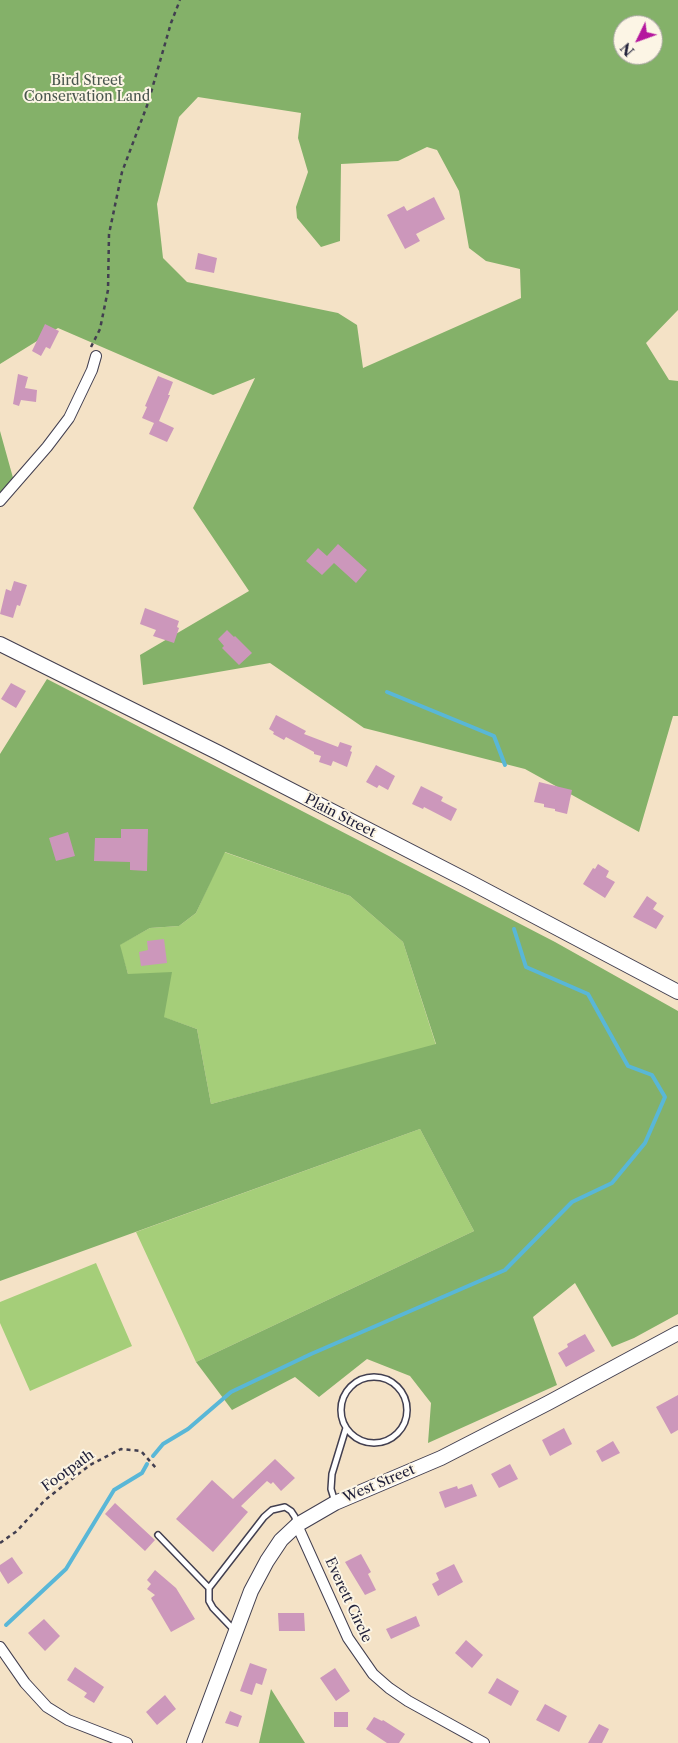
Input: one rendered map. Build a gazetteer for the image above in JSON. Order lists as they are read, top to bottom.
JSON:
{
  "streets": {
    "street": ["Plain Street", "West Street", "Everett Circle"],
    "path": ["Footpath"]
  },
  "crossings": [
    ["West Street", "Everett Circle"]
  ],
  "parks": ["Bird Street Conservation Land"],
  "north": "bottom left"
}
